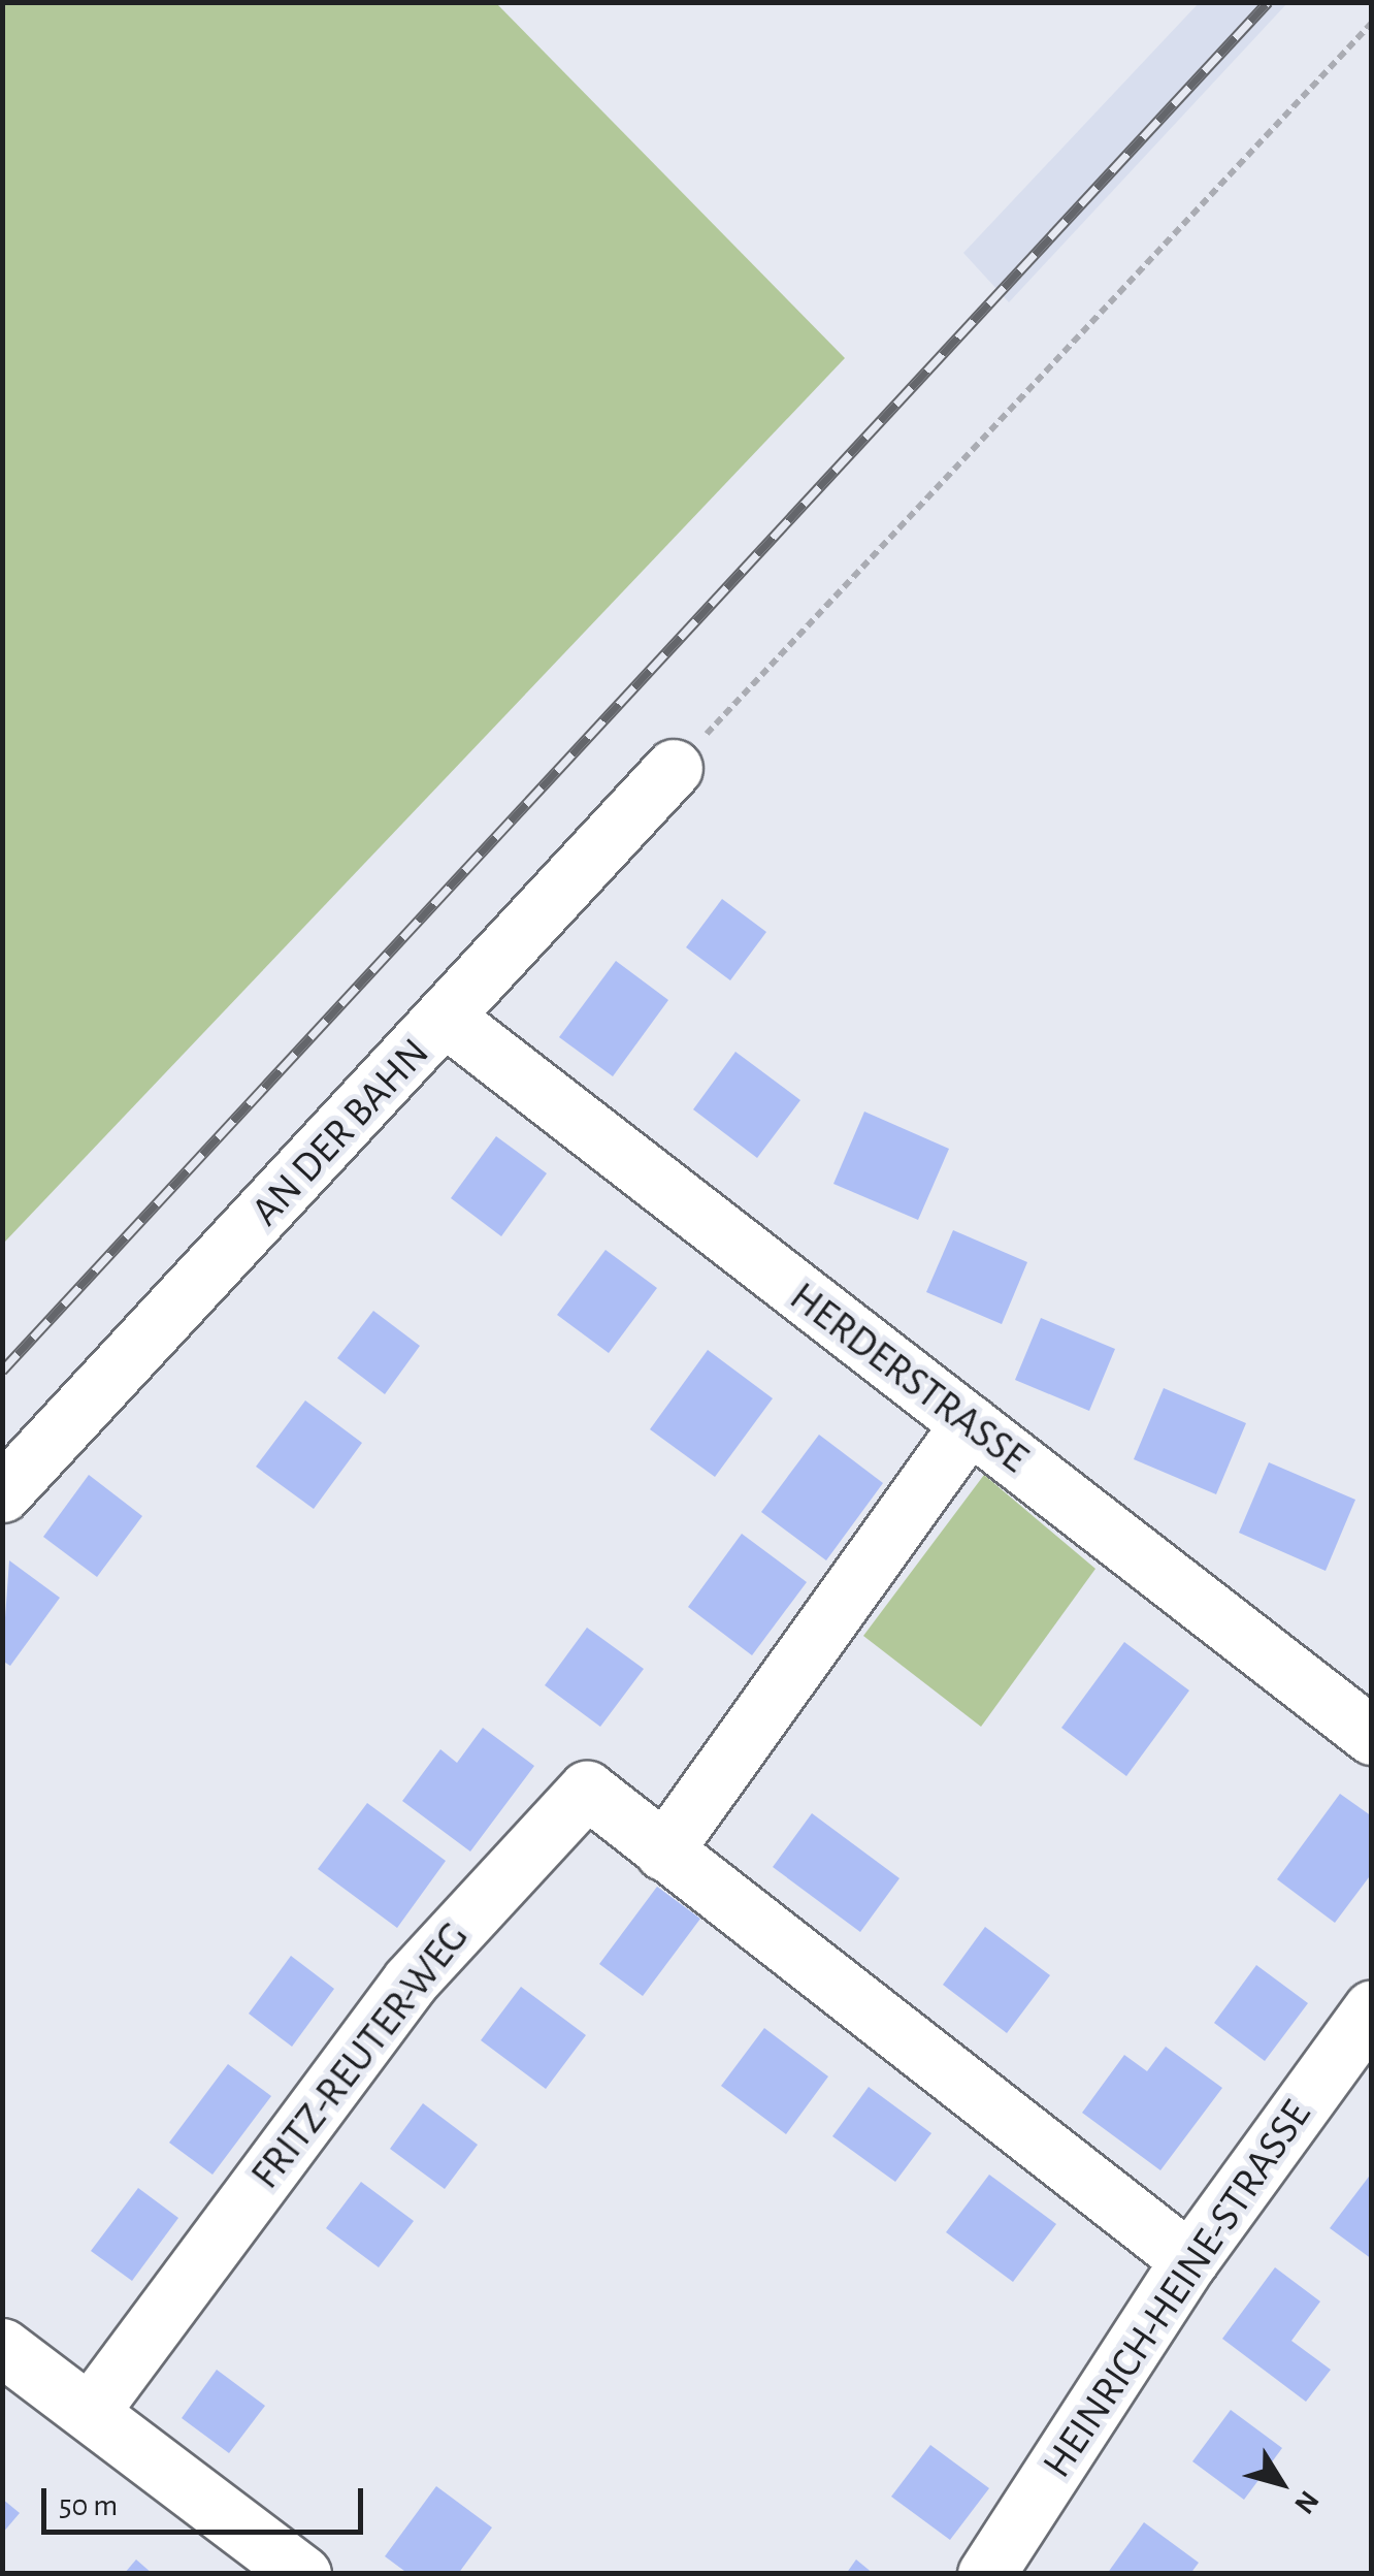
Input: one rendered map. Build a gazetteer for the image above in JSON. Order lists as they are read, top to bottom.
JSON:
{
  "streets": {
    "street": [
      "AN DER BAHN",
      "HERDERSTRASSE",
      "FRITZ-REUTER-WEG",
      "HEINRICH-HEINE-STRASSE"
    ]
  },
  "crossings": [
    ["AN DER BAHN", "HERDERSTRASSE"],
    ["FRITZ-REUTER-WEG", "HEINRICH-HEINE-STRASSE"]
  ],
  "scale_bar": "50 m",
  "north": "bottom right"
}
